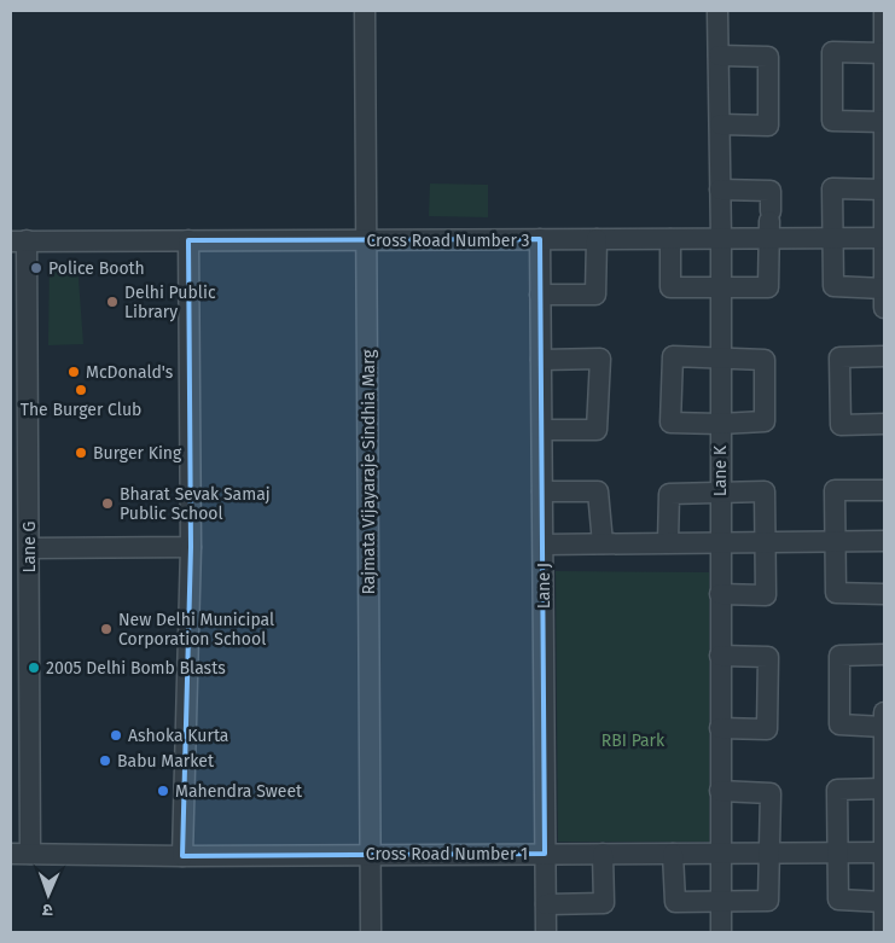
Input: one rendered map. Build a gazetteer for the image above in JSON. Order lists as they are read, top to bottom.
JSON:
{
  "streets": {
    "street": [
      "Cross Road Number 3",
      "Lane K",
      "Rajmata Vijayaraje Sindhia Marg",
      "Lane G",
      "Lane J",
      "Cross Road Number 1"
    ]
  },
  "crossings": [
    ["Cross Road Number 3", "Lane K"],
    ["Cross Road Number 3", "Rajmata Vijayaraje Sindhia Marg"],
    ["Cross Road Number 3", "Lane G"],
    ["Cross Road Number 3", "Lane J"],
    ["Lane K", "Cross Road Number 1"],
    ["Rajmata Vijayaraje Sindhia Marg", "Cross Road Number 1"],
    ["Lane G", "Cross Road Number 1"],
    ["Lane J", "Cross Road Number 1"]
  ],
  "parks": ["RBI Park"],
  "places": [
    "Police Booth",
    "Delhi Public Library",
    "McDonald's",
    "The Burger Club",
    "Burger King",
    "Bharat Sevak Samaj Public School",
    "New Delhi Municipal Corporation School",
    "2005 Delhi Bomb Blasts",
    "Ashoka Kurta",
    "Babu Market",
    "Mahendra Sweet"
  ],
  "north": "bottom"
}
